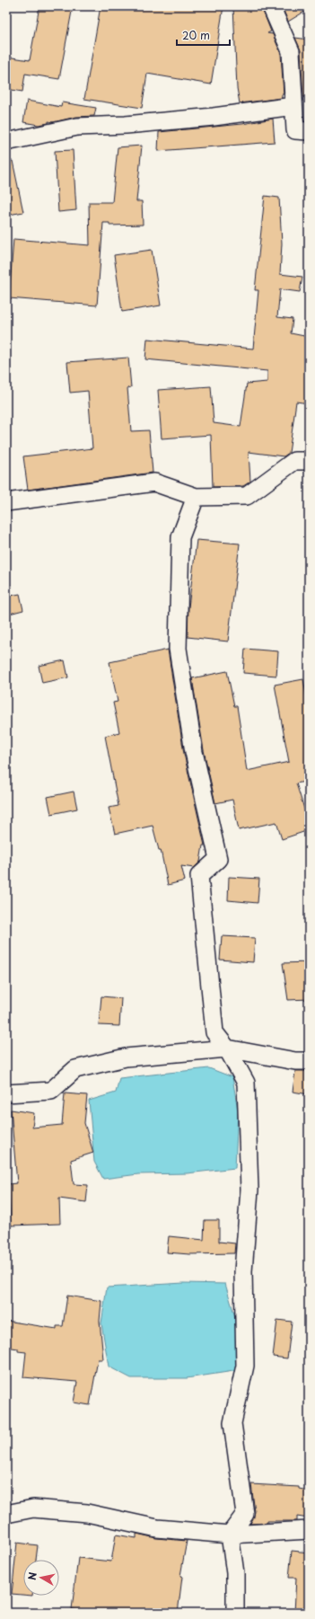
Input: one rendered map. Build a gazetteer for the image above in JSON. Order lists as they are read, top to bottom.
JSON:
{
  "scale_bar": "20 m",
  "north": "left"
}
